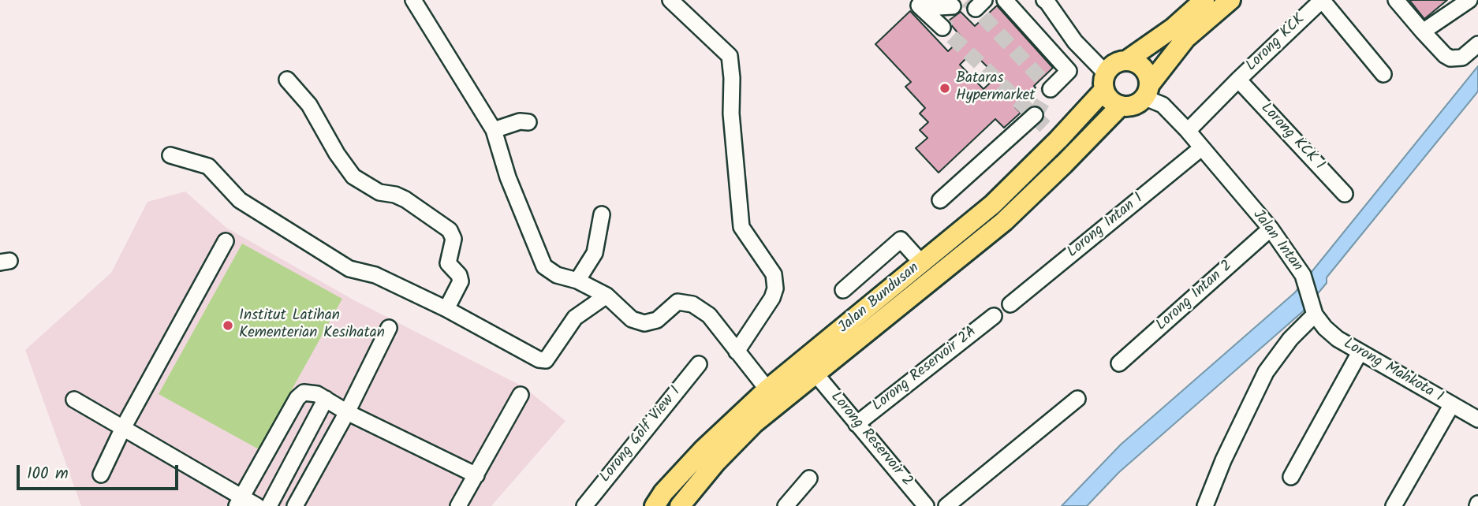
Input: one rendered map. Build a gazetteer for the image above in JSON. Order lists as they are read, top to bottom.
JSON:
{
  "streets": {
    "main road": ["Jalan Bundusan"],
    "street": [
      "Lorong KCK",
      "Lorong KCK 1",
      "Lorong Intan 1",
      "Jalan Intan",
      "Lorong Intan 2",
      "Lorong Reservoir 2A",
      "Lorong Mahkota 1",
      "Lorong Golf View 1",
      "Lorong Reservoir 2"
    ]
  },
  "crossings": [
    ["Lorong KCK", "Lorong KCK 1"],
    ["Lorong KCK", "Jalan Intan"],
    ["Lorong Intan 1", "Jalan Intan"],
    ["Jalan Intan", "Lorong Intan 2"],
    ["Jalan Intan", "Jalan Bundusan"],
    ["Jalan Intan", "Lorong Mahkota 1"],
    ["Jalan Bundusan", "Lorong Reservoir 2"],
    ["Lorong Reservoir 2A", "Lorong Reservoir 2"]
  ],
  "places": ["Bataras Hypermarket", "Institut Latihan Kementerian Kesihatan"],
  "scale_bar": "100 m"
}
